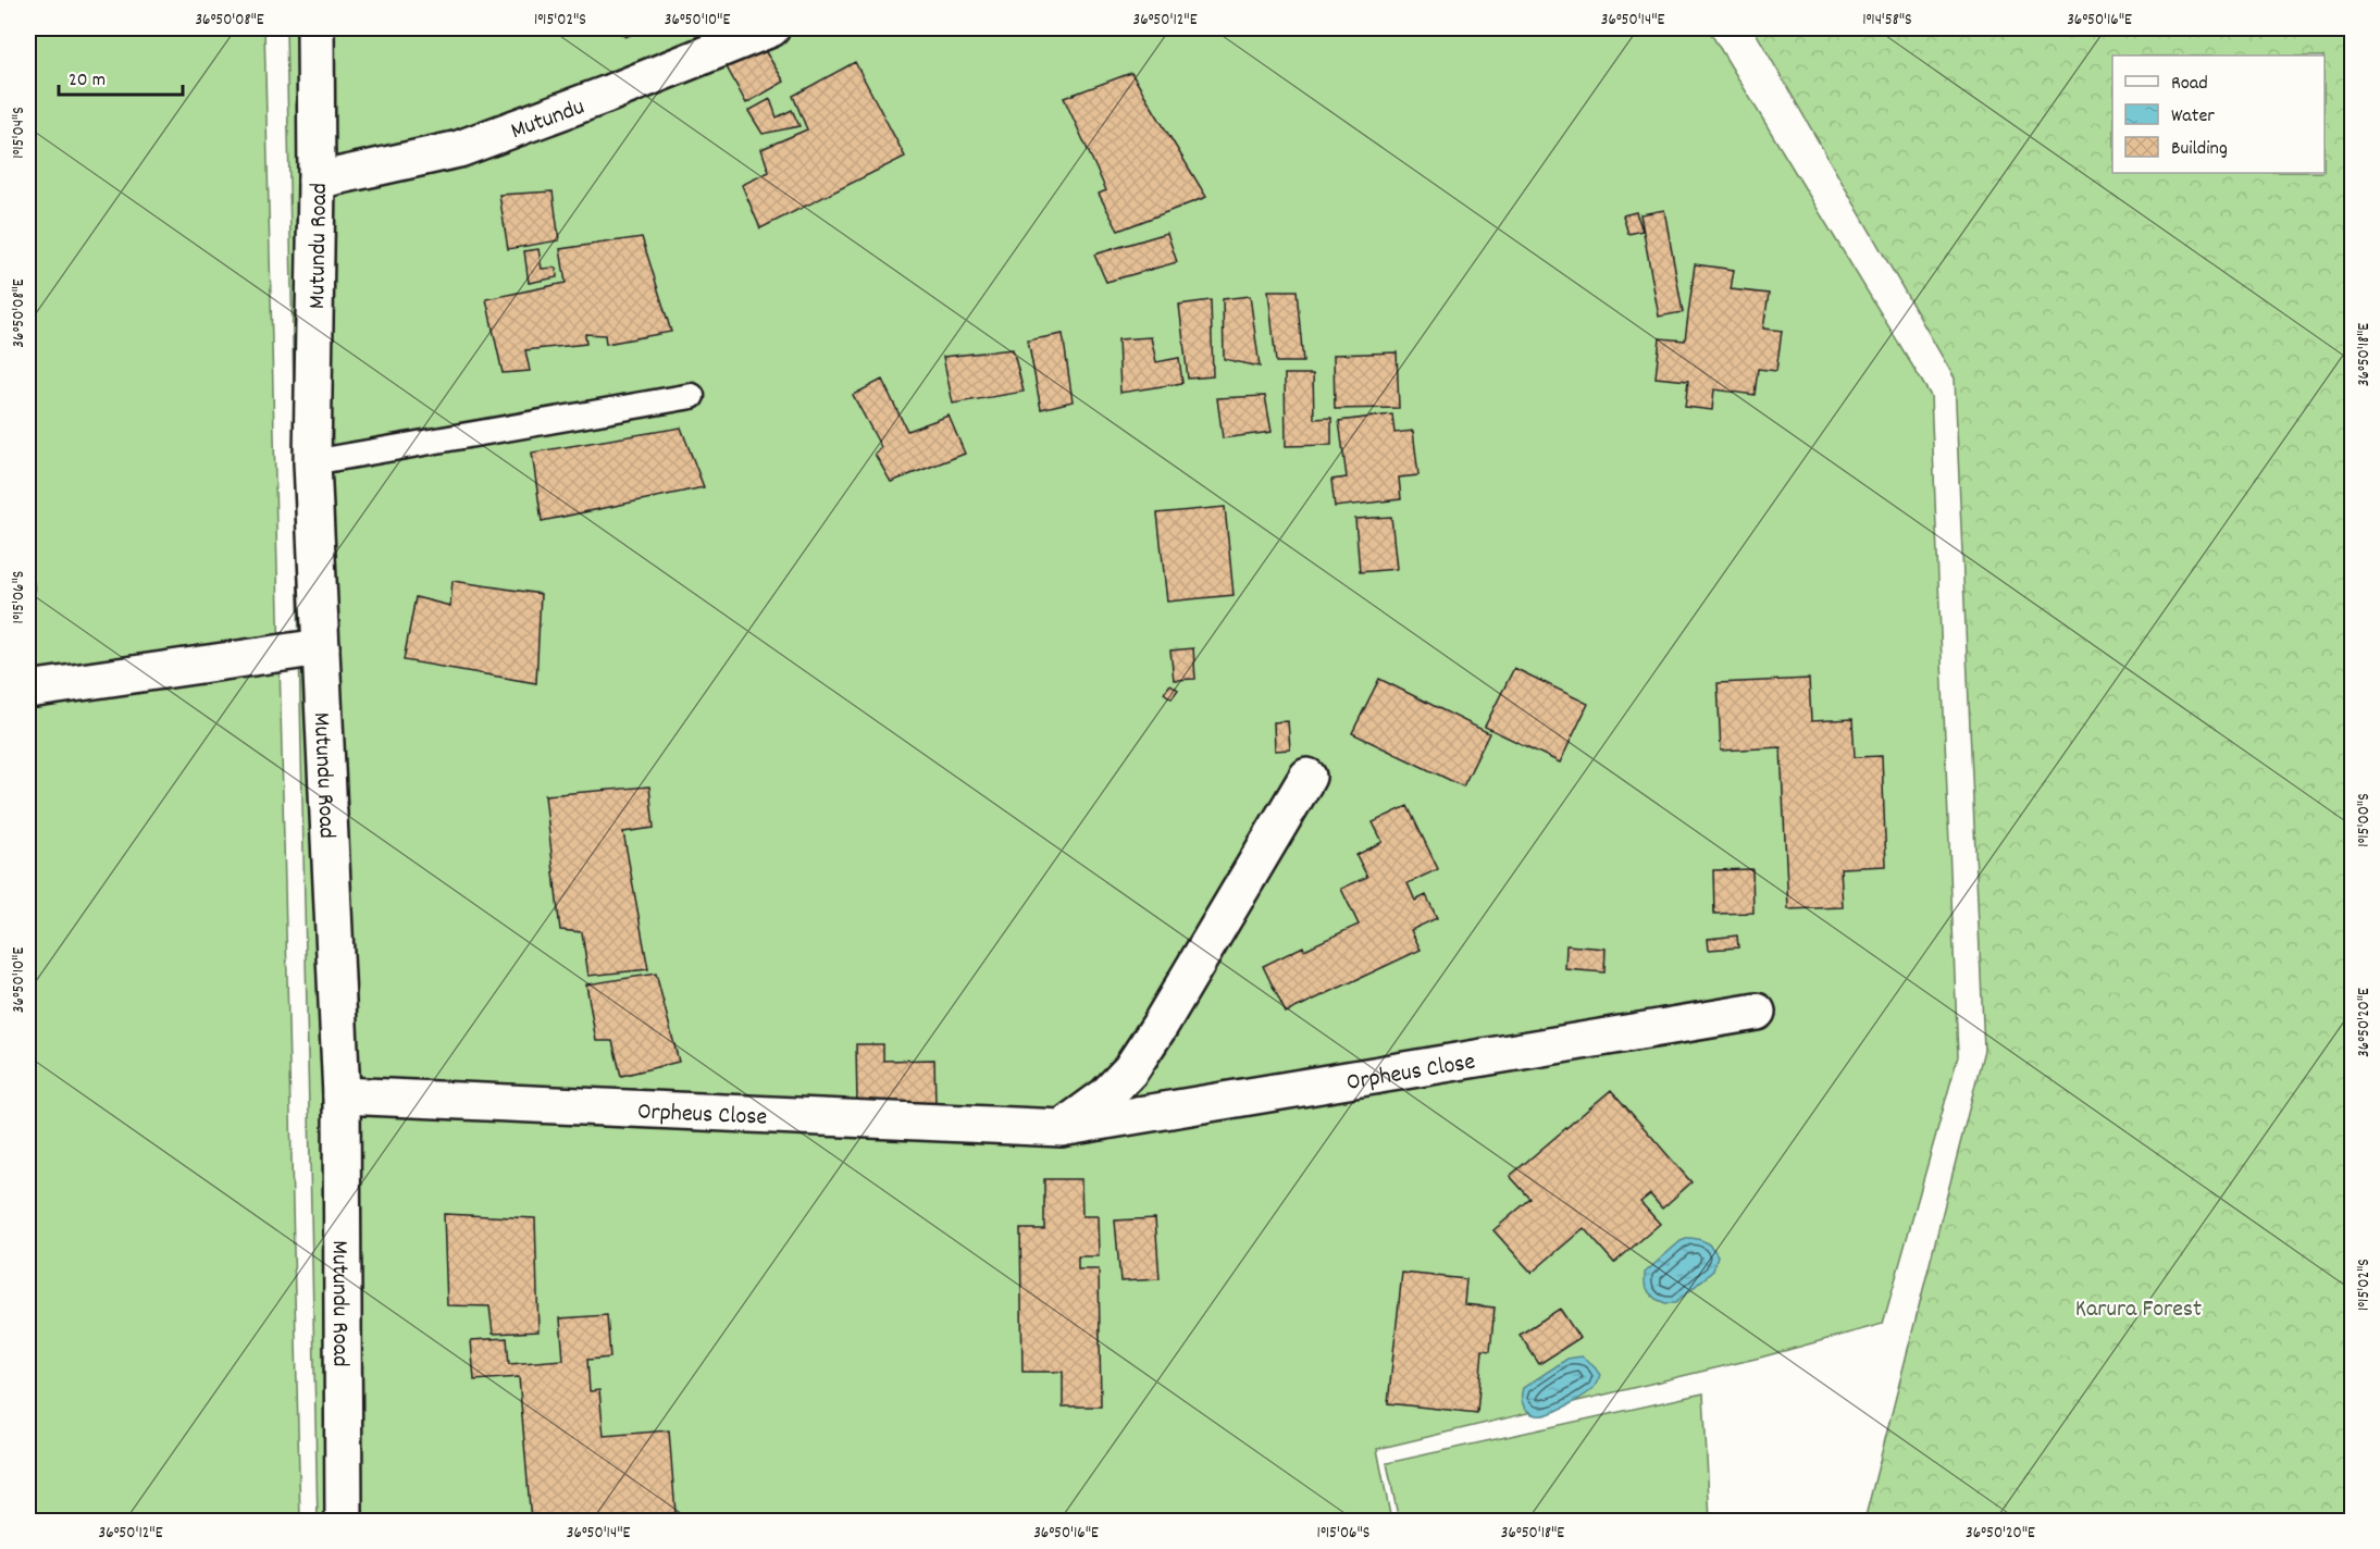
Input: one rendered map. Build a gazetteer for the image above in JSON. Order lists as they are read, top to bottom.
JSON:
{
  "streets": {
    "street": ["Mutundu", "Mutundu Road", "Orpheus Close"]
  },
  "crossings": [
    ["Mutundu", "Mutundu Road"],
    ["Mutundu Road", "Orpheus Close"]
  ],
  "parks": ["Karura Forest"],
  "legend": ["Road", "Water", "Building"],
  "scale_bar": "20 m",
  "coordinates": [
    "36°50'08\"E",
    "1°15'02\"S",
    "36°50'10\"E",
    "36°50'12\"E",
    "36°50'14\"E",
    "1°14'58\"S",
    "36°50'16\"E",
    "1°15'04\"S",
    "36°50'18\"E",
    "1°15'06\"S",
    "1°15'00\"S",
    "36°50'20\"E"
  ]
}
